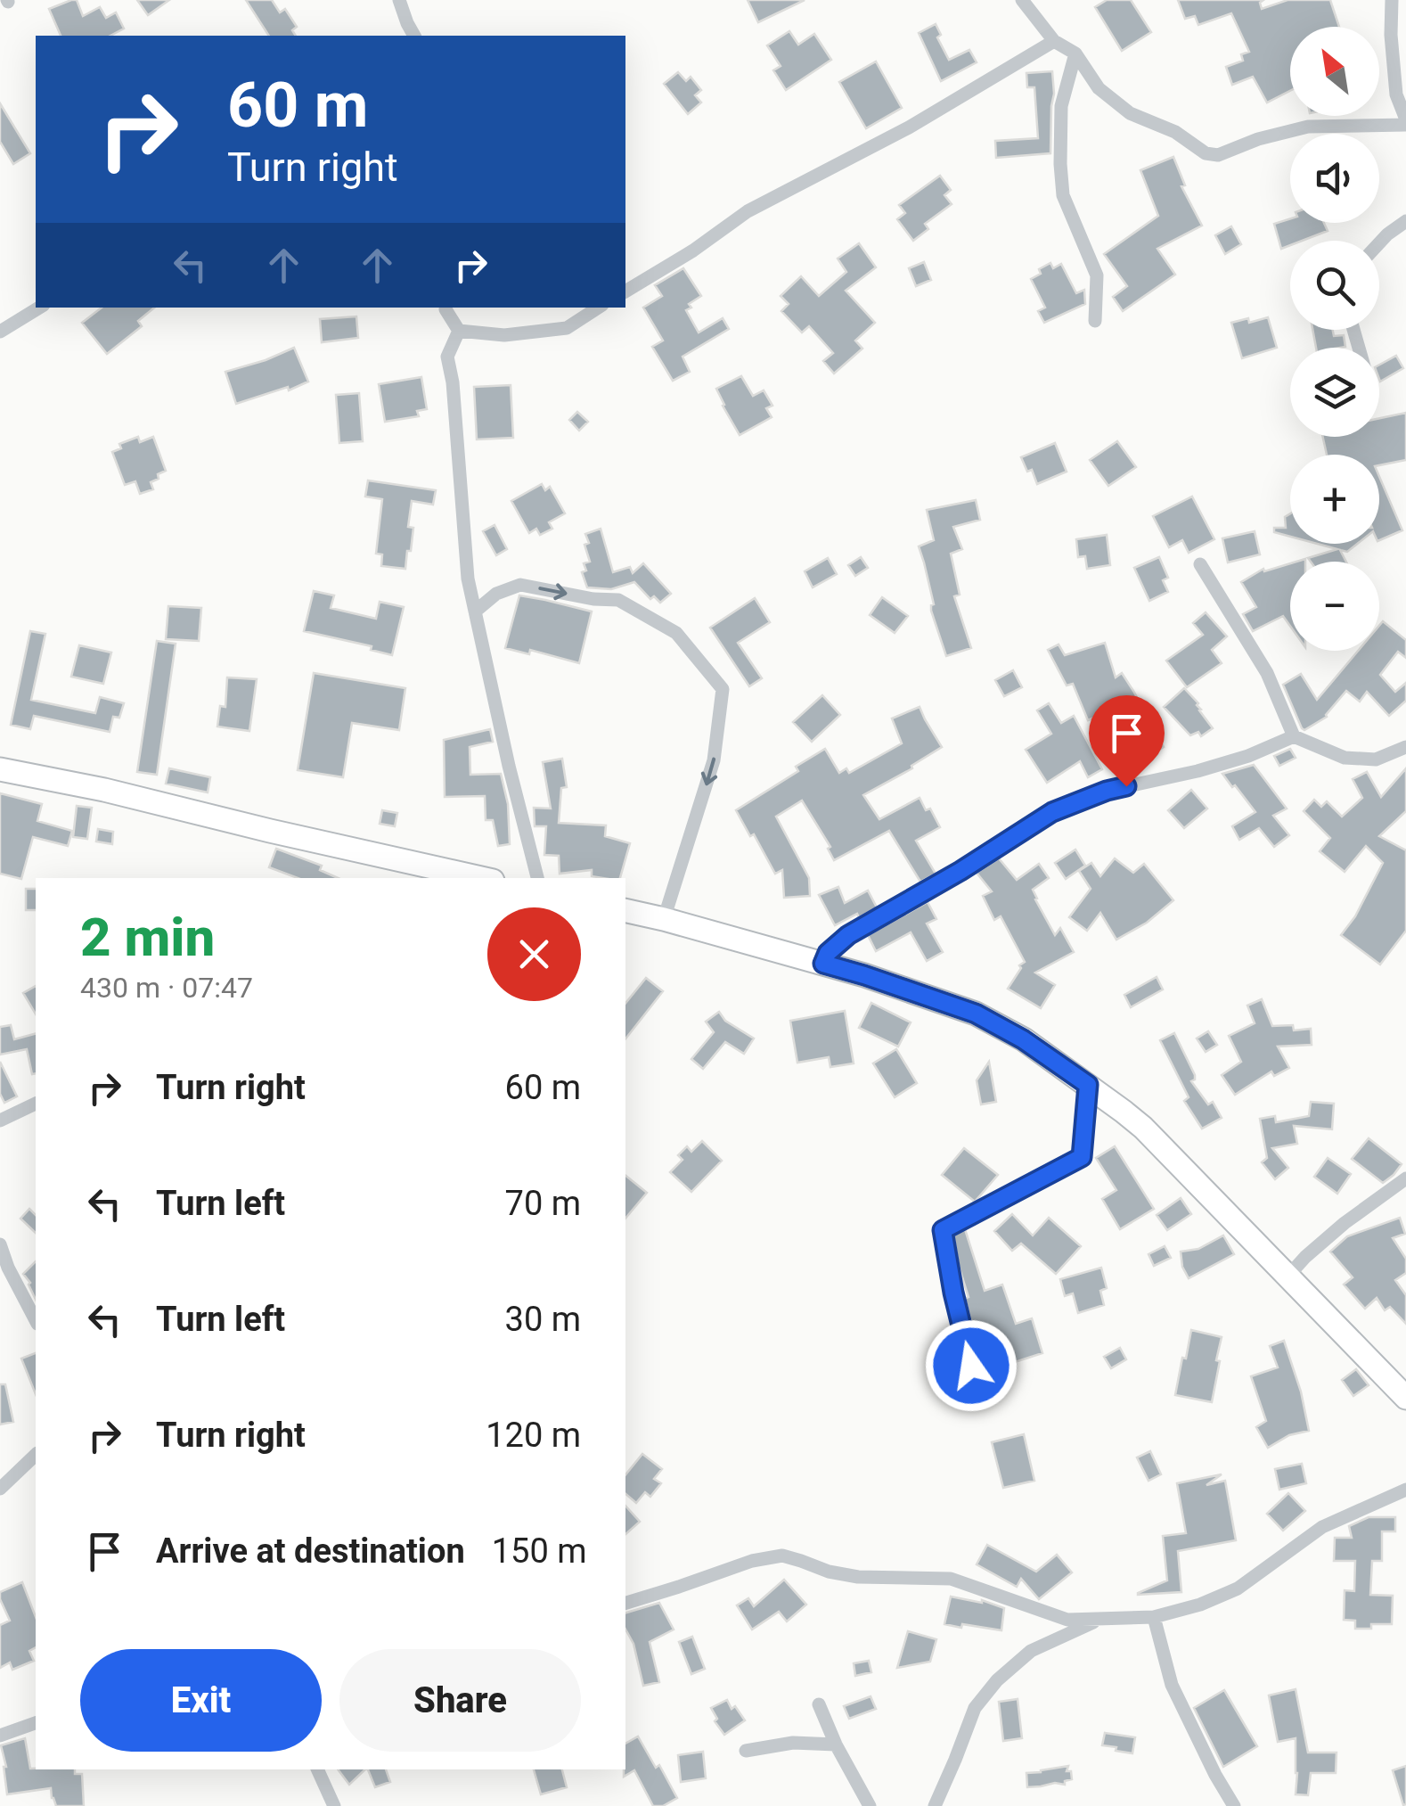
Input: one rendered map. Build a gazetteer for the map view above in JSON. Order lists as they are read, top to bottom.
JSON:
{
  "north": "top left",
  "page": {
    "map_buttons": ["+", "−"],
    "turn": ["60 m", "Turn right"],
    "heading": ["2 min", "430 m · 07:47"],
    "list": [
      {
        "name": "Turn right",
        "value": "60 m"
      },
      {
        "name": "Turn left",
        "value": "70 m"
      },
      {
        "name": "Turn left",
        "value": "30 m"
      },
      {
        "name": "Turn right",
        "value": "120 m"
      },
      {
        "name": "Arrive at destination",
        "value": "150 m"
      }
    ],
    "buttons": ["Exit", "Share"]
  }
}
